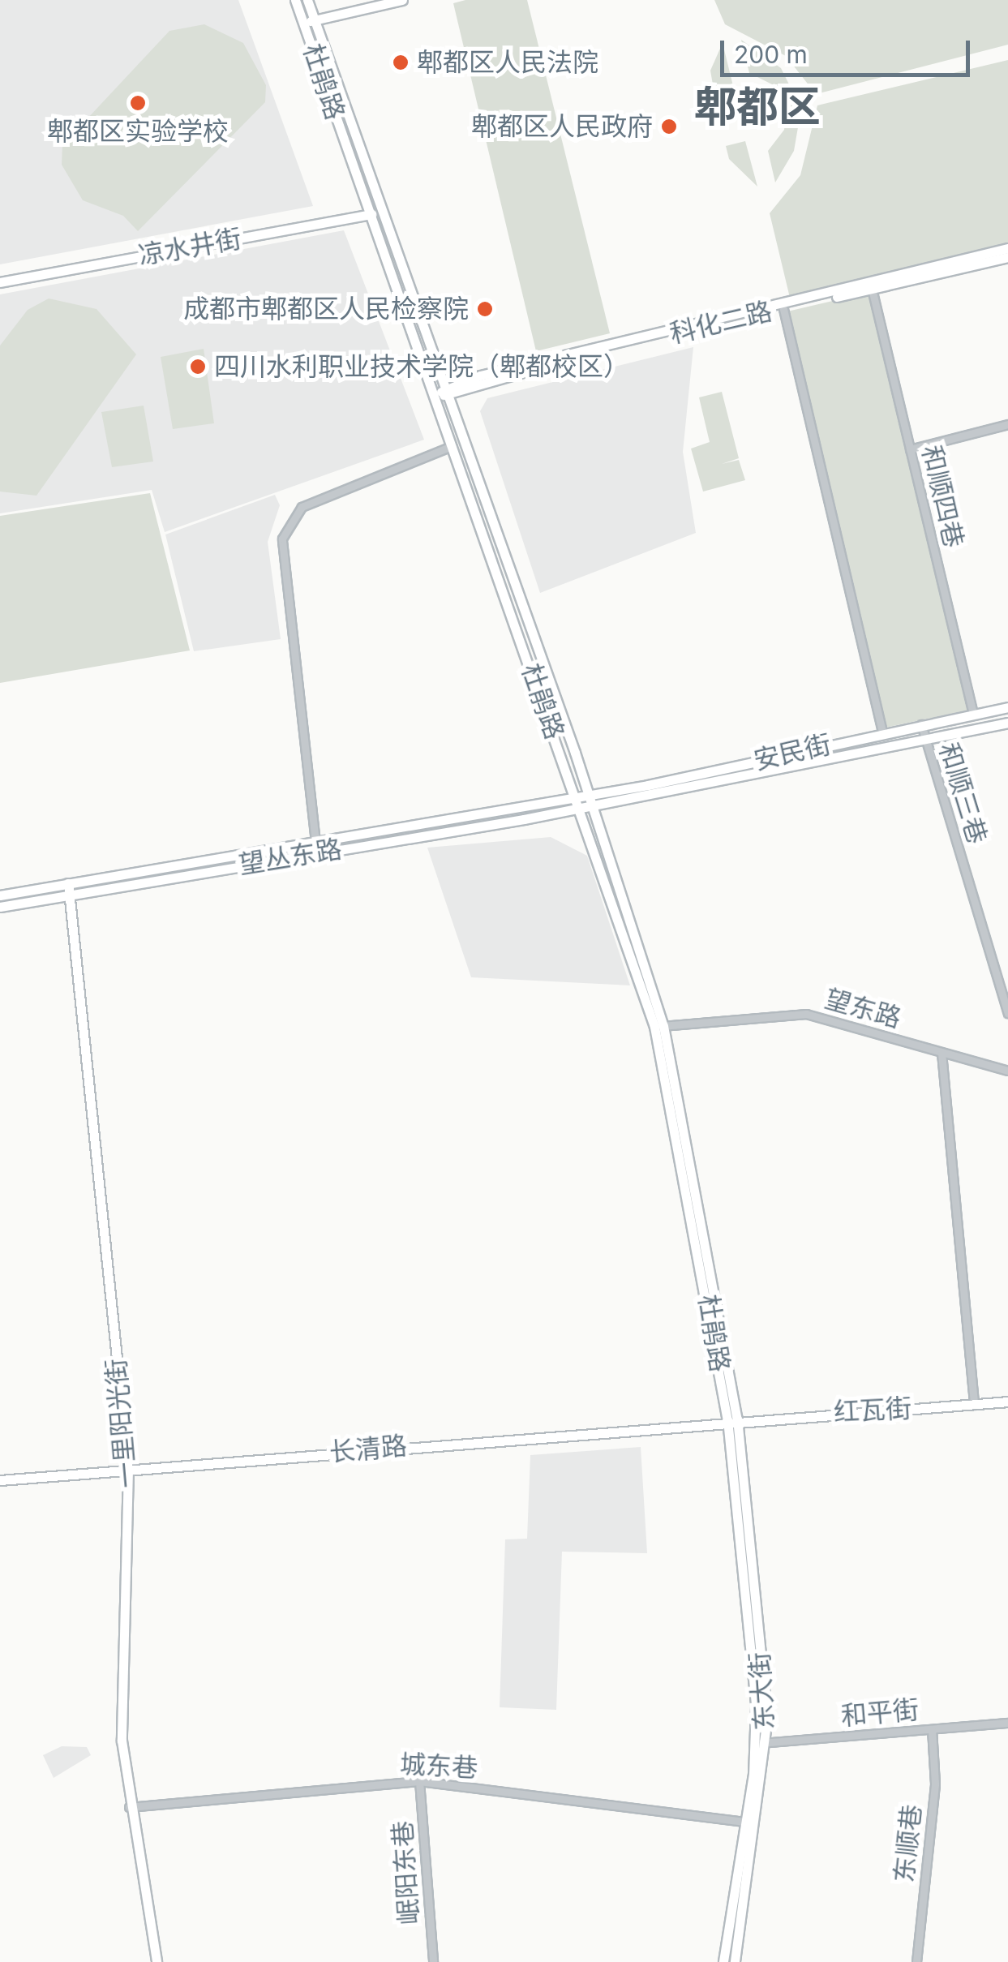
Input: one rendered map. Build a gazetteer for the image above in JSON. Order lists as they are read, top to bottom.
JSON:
{
  "streets": {
    "main road": [
      "杜鹃路",
      "凉水井街",
      "科化二路",
      "安民街",
      "望丛东路",
      "红瓦街",
      "一里阳光街",
      "长清路",
      "东大街"
    ],
    "street": [
      "和顺四巷",
      "和顺三巷",
      "望东路",
      "和平街",
      "城东巷",
      "东顺巷",
      "岷阳东巷"
    ]
  },
  "crossings": [
    ["杜鹃路", "凉水井街"],
    ["杜鹃路", "科化二路"],
    ["杜鹃路", "安民街"],
    ["杜鹃路", "望丛东路"],
    ["杜鹃路", "望东路"],
    ["杜鹃路", "红瓦街"],
    ["杜鹃路", "长清路"],
    ["杜鹃路", "东大街"],
    ["科化二路", "和顺四巷"],
    ["和顺四巷", "安民街"],
    ["安民街", "和顺三巷"],
    ["安民街", "望丛东路"],
    ["望丛东路", "一里阳光街"],
    ["红瓦街", "长清路"],
    ["红瓦街", "东大街"],
    ["一里阳光街", "长清路"],
    ["一里阳光街", "城东巷"],
    ["长清路", "东大街"],
    ["东大街", "和平街"],
    ["东大街", "城东巷"],
    ["和平街", "东顺巷"],
    ["城东巷", "岷阳东巷"]
  ],
  "districts": ["郫都区"],
  "places": [
    "郫都区人民法院",
    "郫都区实验学校",
    "郫都区人民政府",
    "成都市郫都区人民检察院",
    "四川水利职业技术学院（郫都校区）"
  ],
  "scale_bar": "200 m"
}
